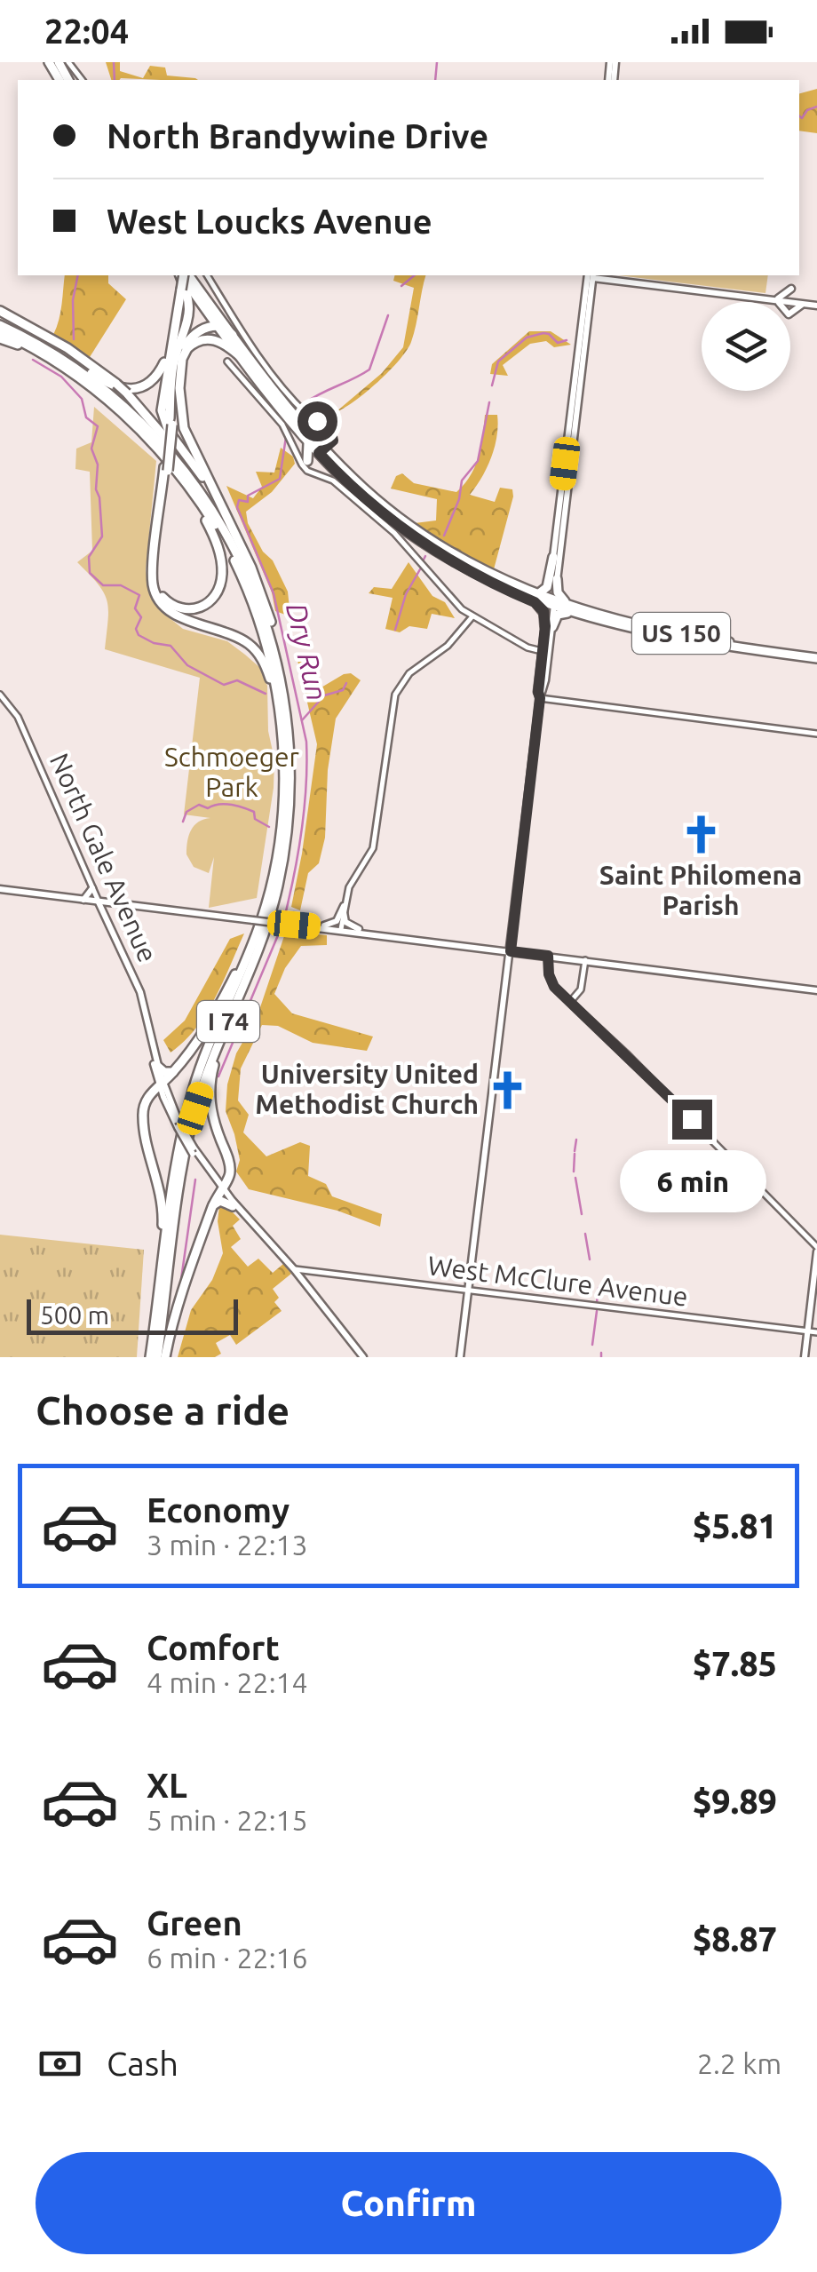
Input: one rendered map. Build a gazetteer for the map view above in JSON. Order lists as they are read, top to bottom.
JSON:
{
  "streets": {
    "highway": ["US 150", "I 74"],
    "main road": ["North Gale Avenue"],
    "street": ["West McClure Avenue"]
  },
  "crossings": [
    ["North Gale Avenue", "West McClure Avenue"]
  ],
  "water": ["Dry Run"],
  "parks": ["Schmoeger Park"],
  "places": {
    "church": ["Saint Philomena Parish", "University United Methodist Church"]
  },
  "scale_bar": "500 m",
  "page": {
    "status": "22:04",
    "banner": ["North Brandywine Drive", "West Loucks Avenue"],
    "bubble": "6 min",
    "scale": "500 m",
    "heading": "Choose a ride",
    "list": [
      {
        "name": "Economy",
        "note": "3 min · 22:13",
        "value": "$5.81"
      },
      {
        "name": "Comfort",
        "note": "4 min · 22:14",
        "value": "$7.85"
      },
      {
        "name": "XL",
        "note": "5 min · 22:15",
        "value": "$9.89"
      },
      {
        "name": "Green",
        "note": "6 min · 22:16",
        "value": "$8.87"
      }
    ],
    "pay": ["Cash", "2.2 km"],
    "buttons": "Confirm"
  }
}
